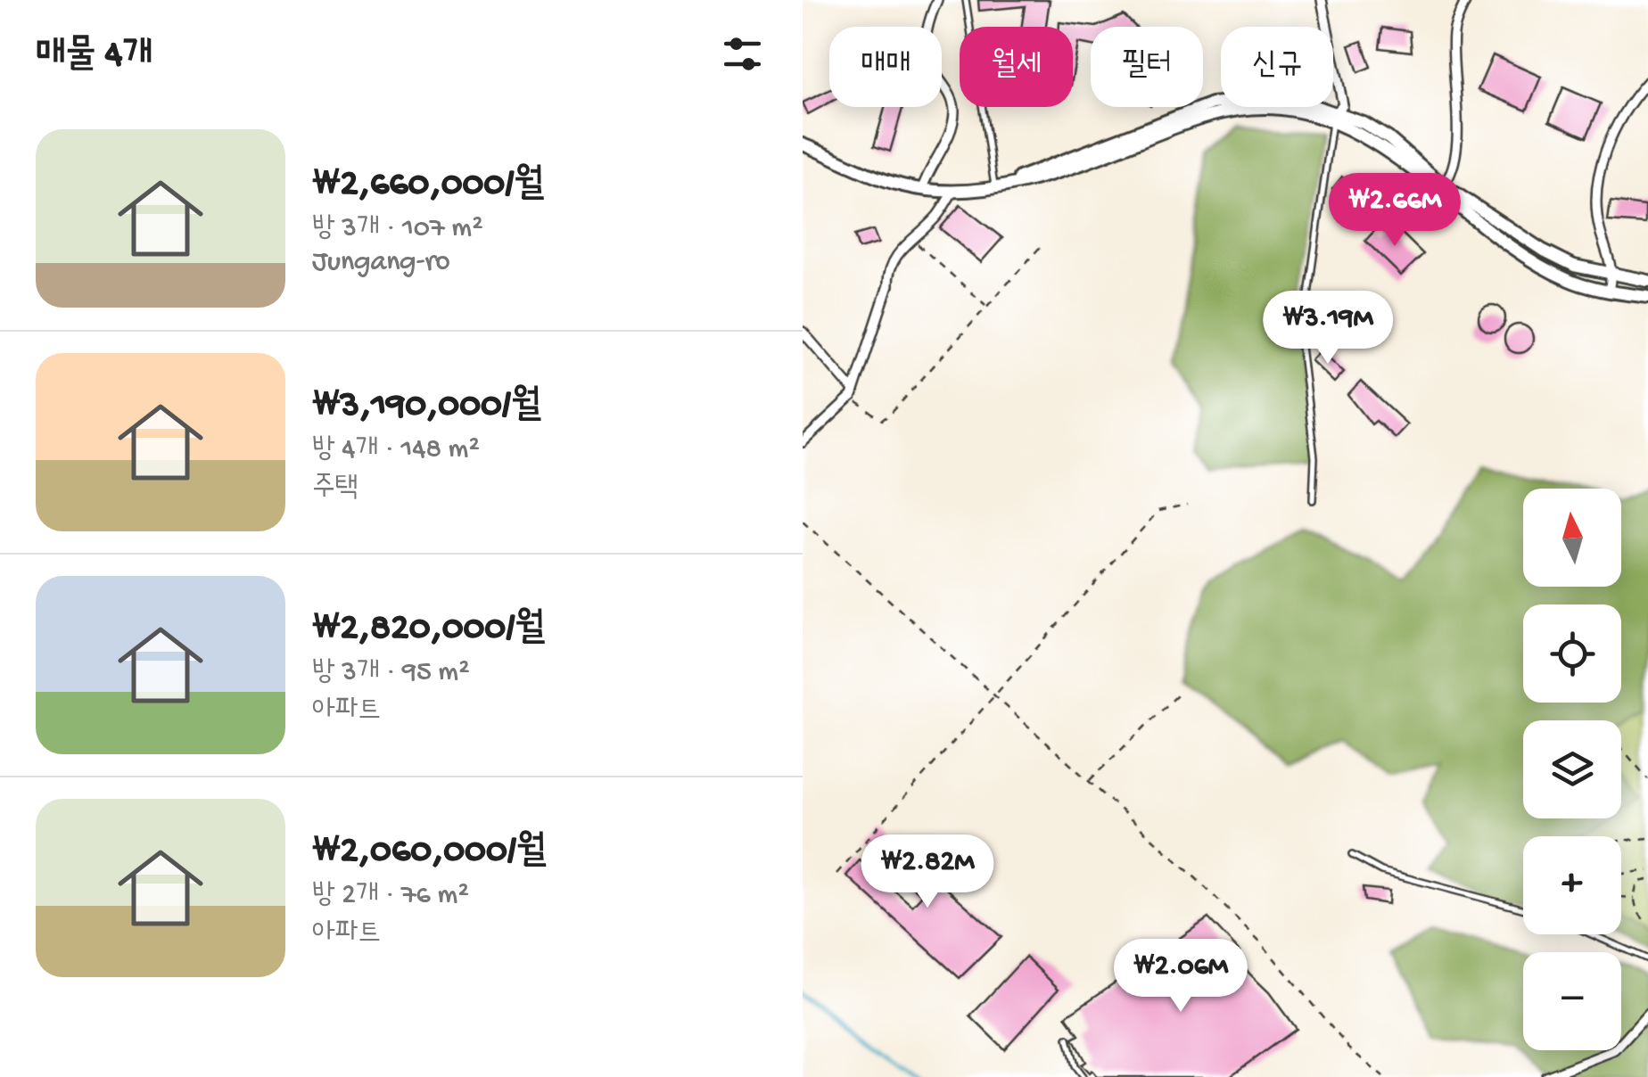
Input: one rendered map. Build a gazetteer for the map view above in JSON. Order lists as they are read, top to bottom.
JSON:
{
  "north": "top",
  "page": {
    "heading": "매물 4개",
    "chip": [
      "매매",
      "월세",
      "필터",
      "신규"
    ],
    "list": [
      {
        "name": "₩2,660,000/월",
        "note": "방 3개 · 107 m² · Jungang-ro"
      },
      {
        "name": "₩3,190,000/월",
        "note": "방 4개 · 148 m² · 주택"
      },
      {
        "name": "₩2,820,000/월",
        "note": "방 3개 · 95 m² · 아파트"
      },
      {
        "name": "₩2,060,000/월",
        "note": "방 2개 · 76 m² · 아파트"
      }
    ],
    "price": [
      "₩2.66M",
      "₩3.19M",
      "₩2.82M",
      "₩2.06M"
    ],
    "map_buttons": ["+", "−"]
  }
}
